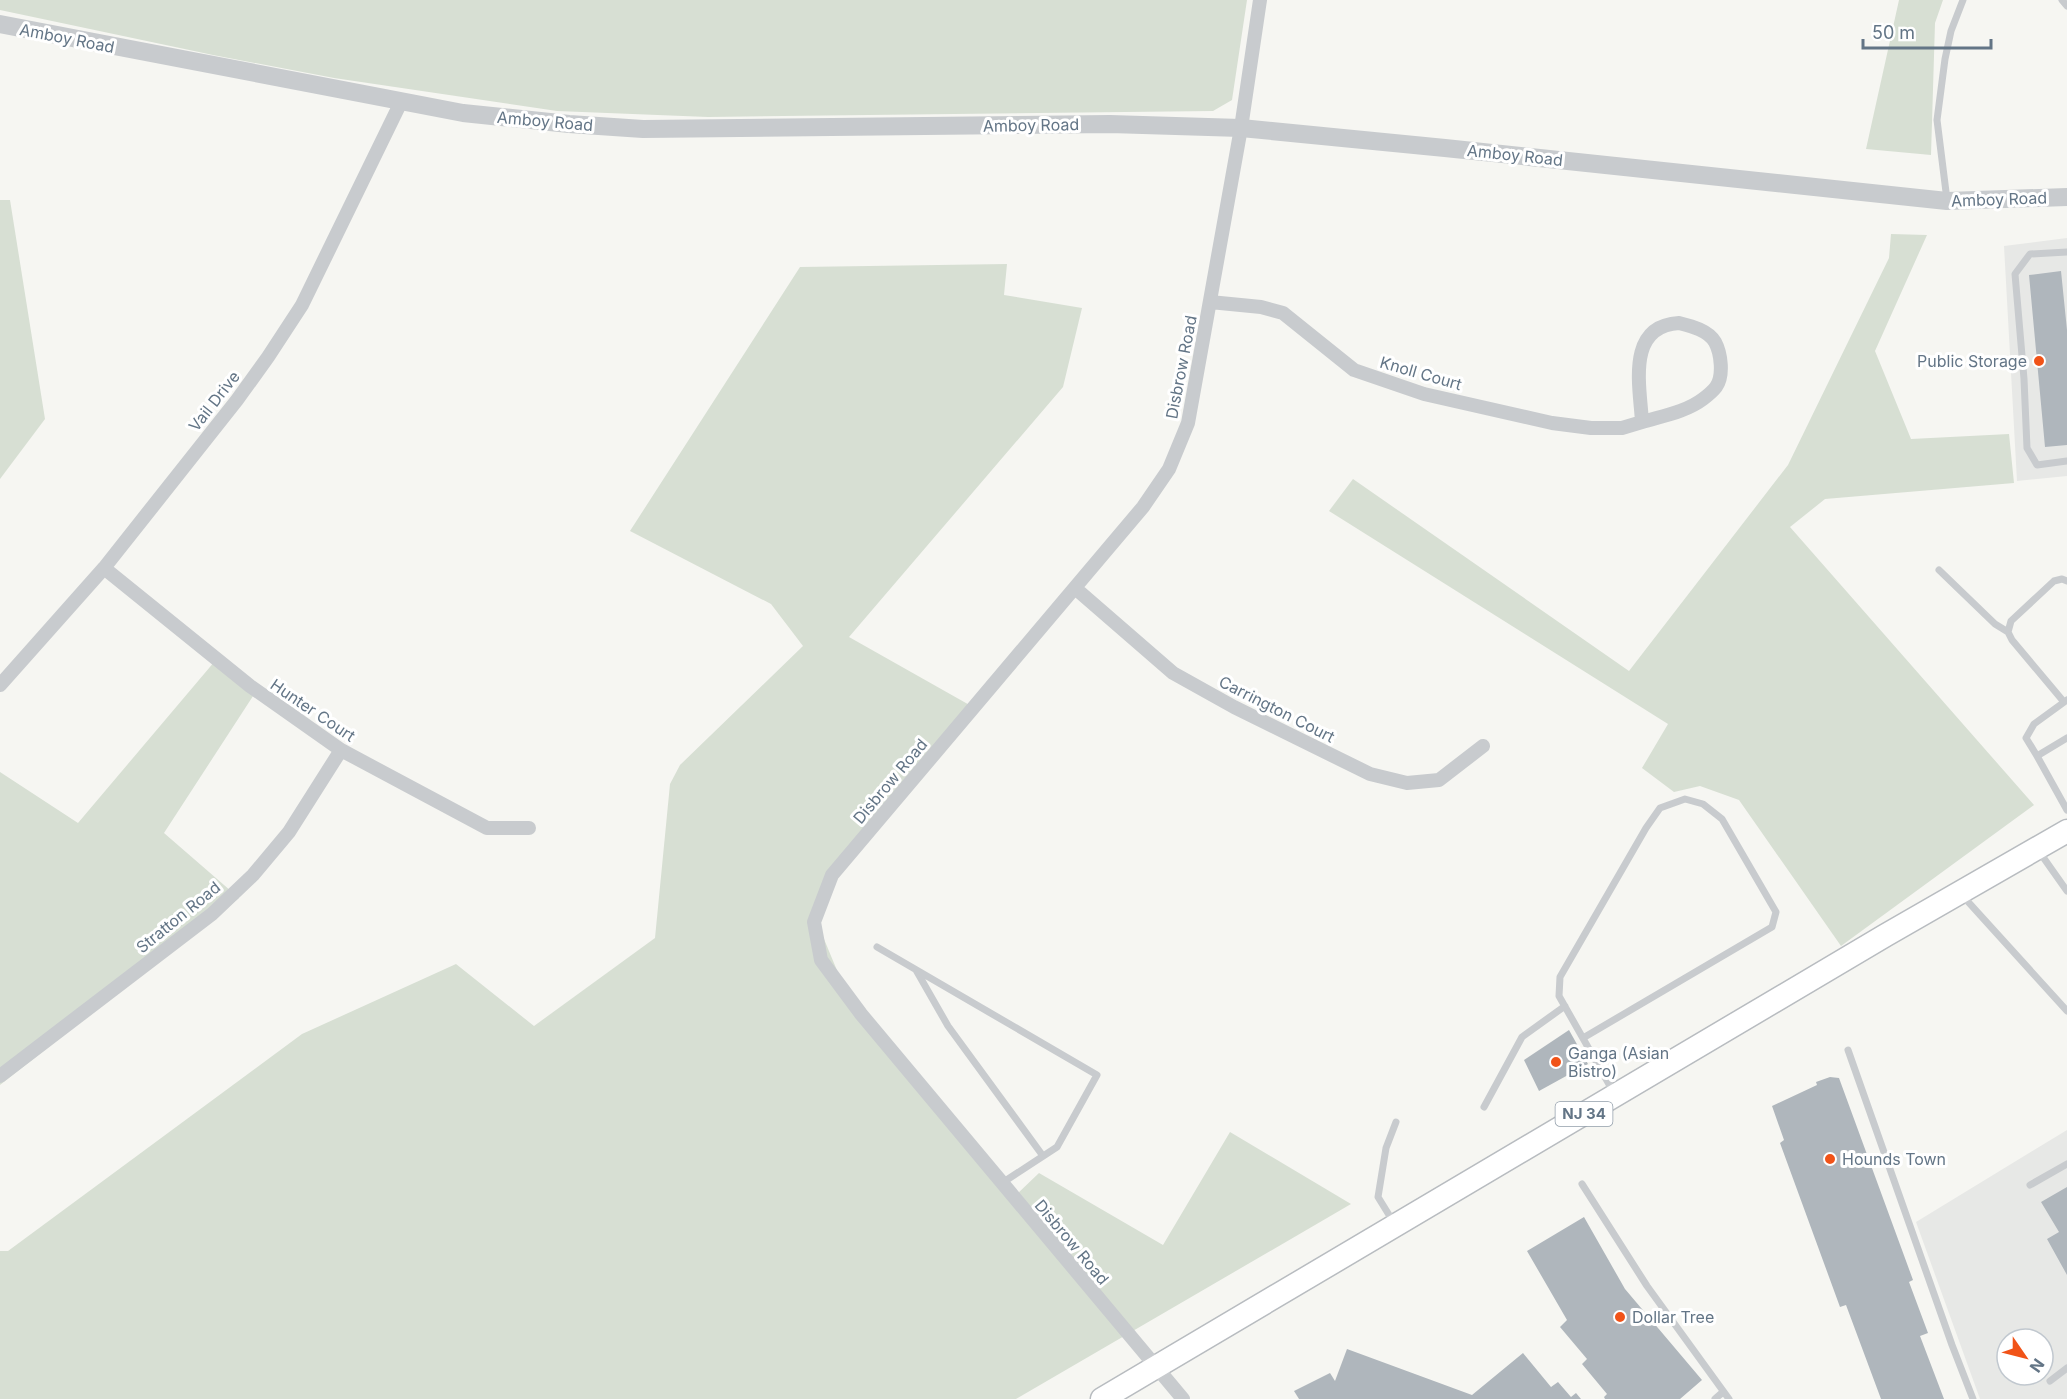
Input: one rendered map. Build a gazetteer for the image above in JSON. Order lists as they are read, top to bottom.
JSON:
{
  "streets": {
    "main road": ["NJ 34"],
    "street": [
      "Amboy Road",
      "Disbrow Road",
      "Knoll Court",
      "Vail Drive",
      "Carrington Court",
      "Hunter Court",
      "Stratton Road"
    ]
  },
  "crossings": [
    ["Amboy Road", "Disbrow Road"],
    ["Amboy Road", "Vail Drive"],
    ["Disbrow Road", "Knoll Court"],
    ["Disbrow Road", "Carrington Court"],
    ["Disbrow Road", "NJ 34"],
    ["Vail Drive", "Hunter Court"],
    ["Hunter Court", "Stratton Road"]
  ],
  "places": [
    "Public Storage",
    "Ganga (Asian Bistro)",
    "Hounds Town",
    "Dollar Tree"
  ],
  "scale_bar": "50 m",
  "north": "bottom right"
}
